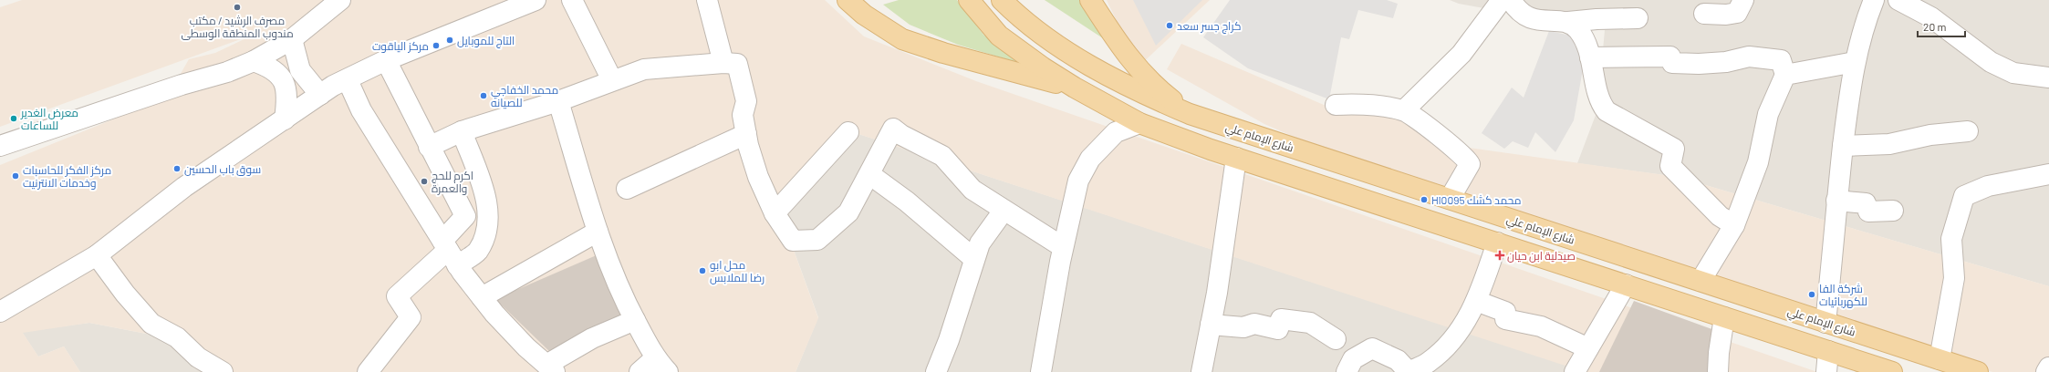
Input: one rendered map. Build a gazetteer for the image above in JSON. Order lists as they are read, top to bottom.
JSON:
{
  "streets": {
    "main road": ["شارع الإمام علي"]
  },
  "places": {
    "other": [
      "مصرف الرشيد / مكتب مندوب المنطقة الوسطى",
      "كراج جسر سعد",
      "التاج للموبايل",
      "مركز الياقوت",
      "محمد الخفاجي للصيانه",
      "معرض الغدير للساعات",
      "سوق باب الحسين",
      "مركز الفكر للحاسبات وخدمات الانترنيت",
      "اكرم للحج والعمرة",
      "Hl0095 محمد كشك",
      "محل ابو رضا للملابس",
      "شركة الفا للكهربائيات"
    ],
    "health": ["صيدلية ابن حيان"]
  },
  "scale_bar": "20 m"
}
